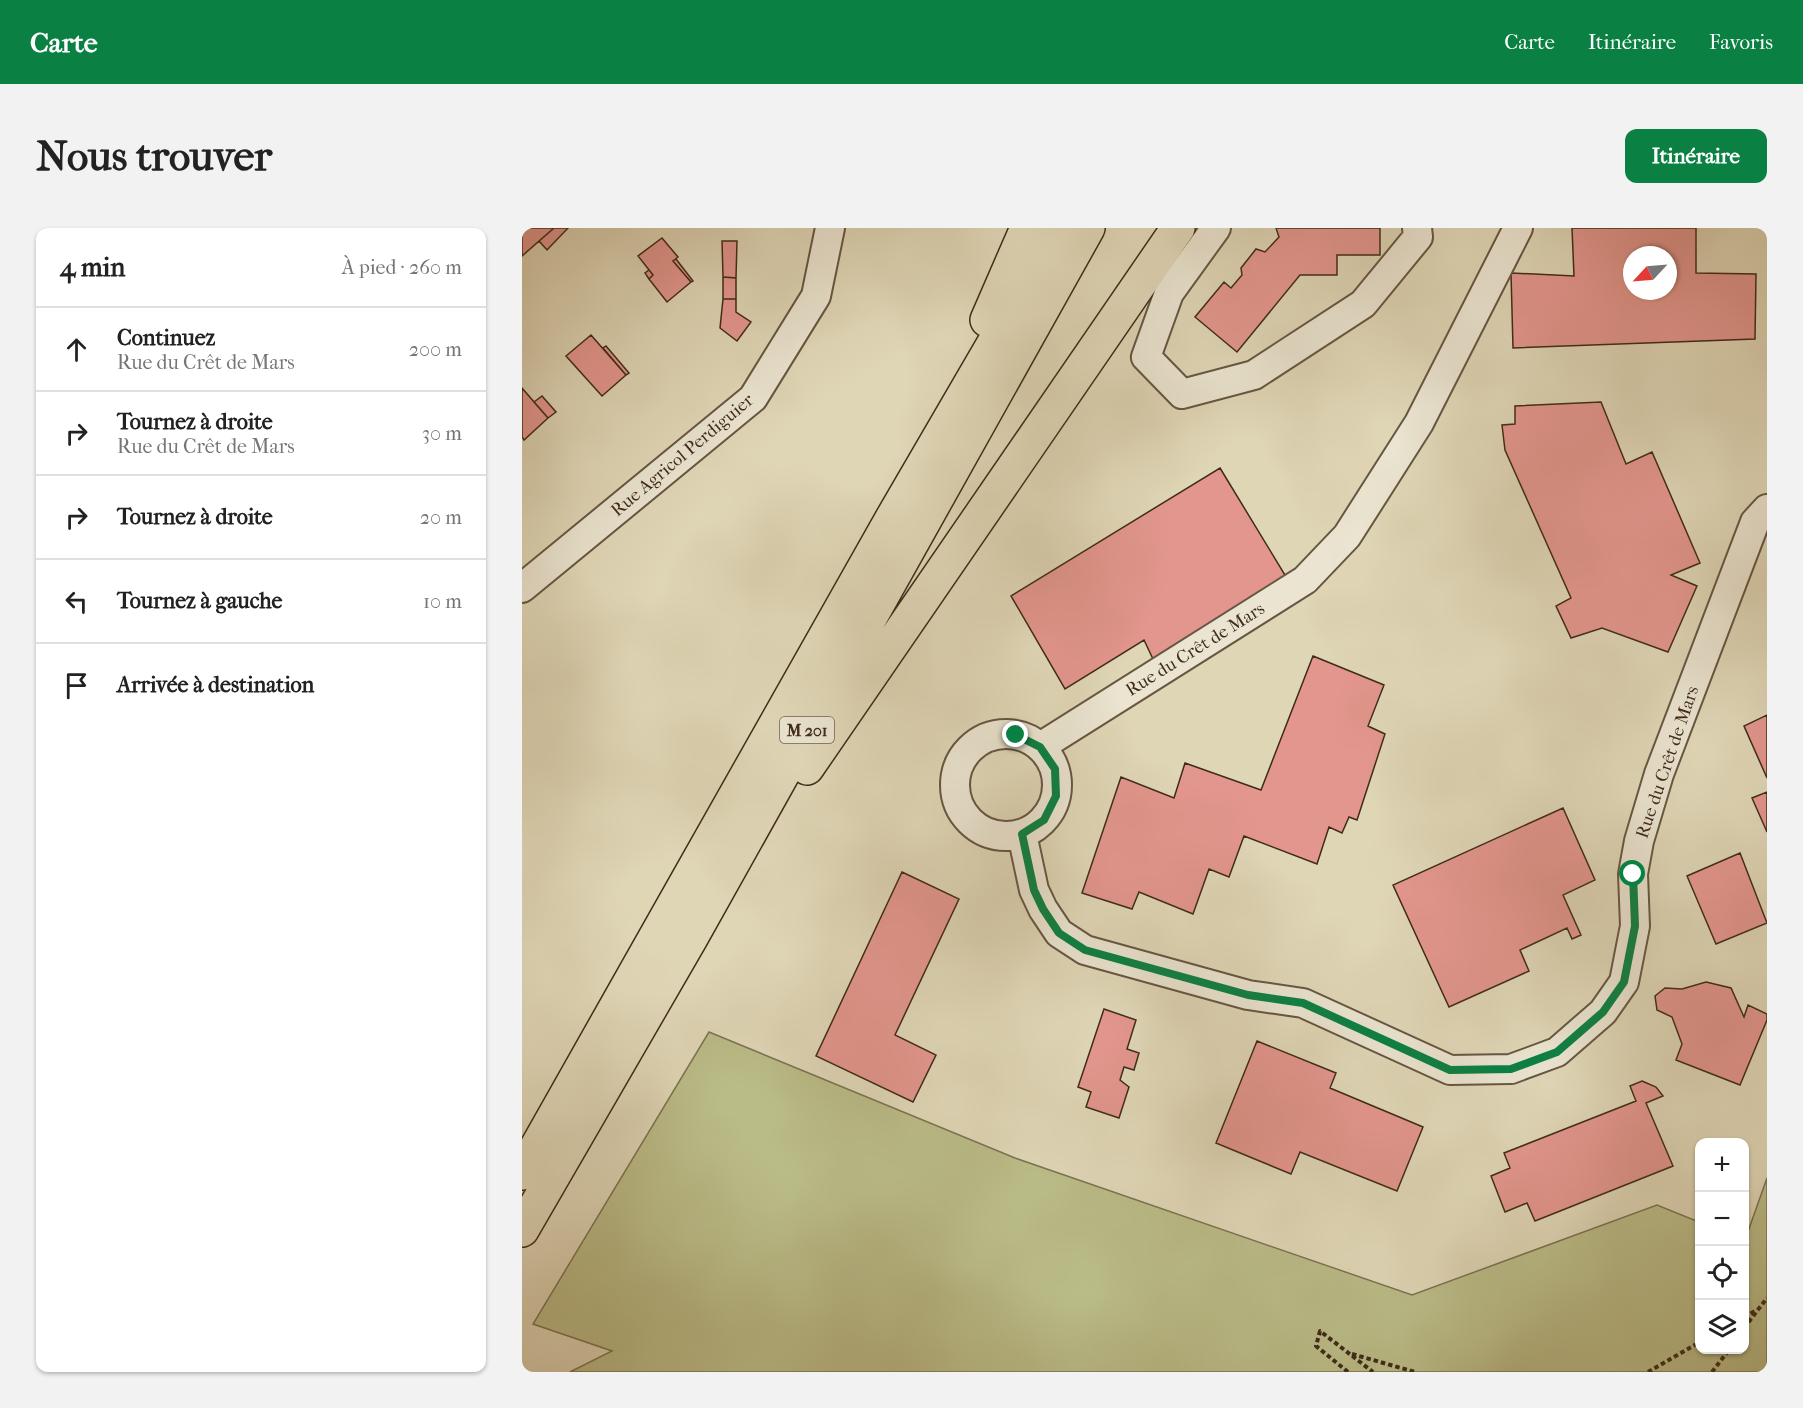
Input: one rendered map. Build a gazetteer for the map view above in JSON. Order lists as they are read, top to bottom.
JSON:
{
  "streets": {
    "highway": ["M 201"],
    "street": ["Rue Agricol Perdiguier", "Rue du Crêt de Mars"]
  },
  "north": "bottom left",
  "page": {
    "header": "Carte",
    "nav": ["Carte", "Itinéraire", "Favoris"],
    "buttons": "Itinéraire",
    "title": "Nous trouver",
    "heading": ["4 min", "À pied · 260 m"],
    "list": [
      ["Continuez", "Rue du Crêt de Mars", "200 m"],
      ["Tournez à droite", "Rue du Crêt de Mars", "30 m"],
      ["Tournez à droite", "20 m"],
      ["Tournez à gauche", "10 m"],
      "Arrivée à destination"
    ],
    "map_buttons": ["+", "−"]
  }
}
